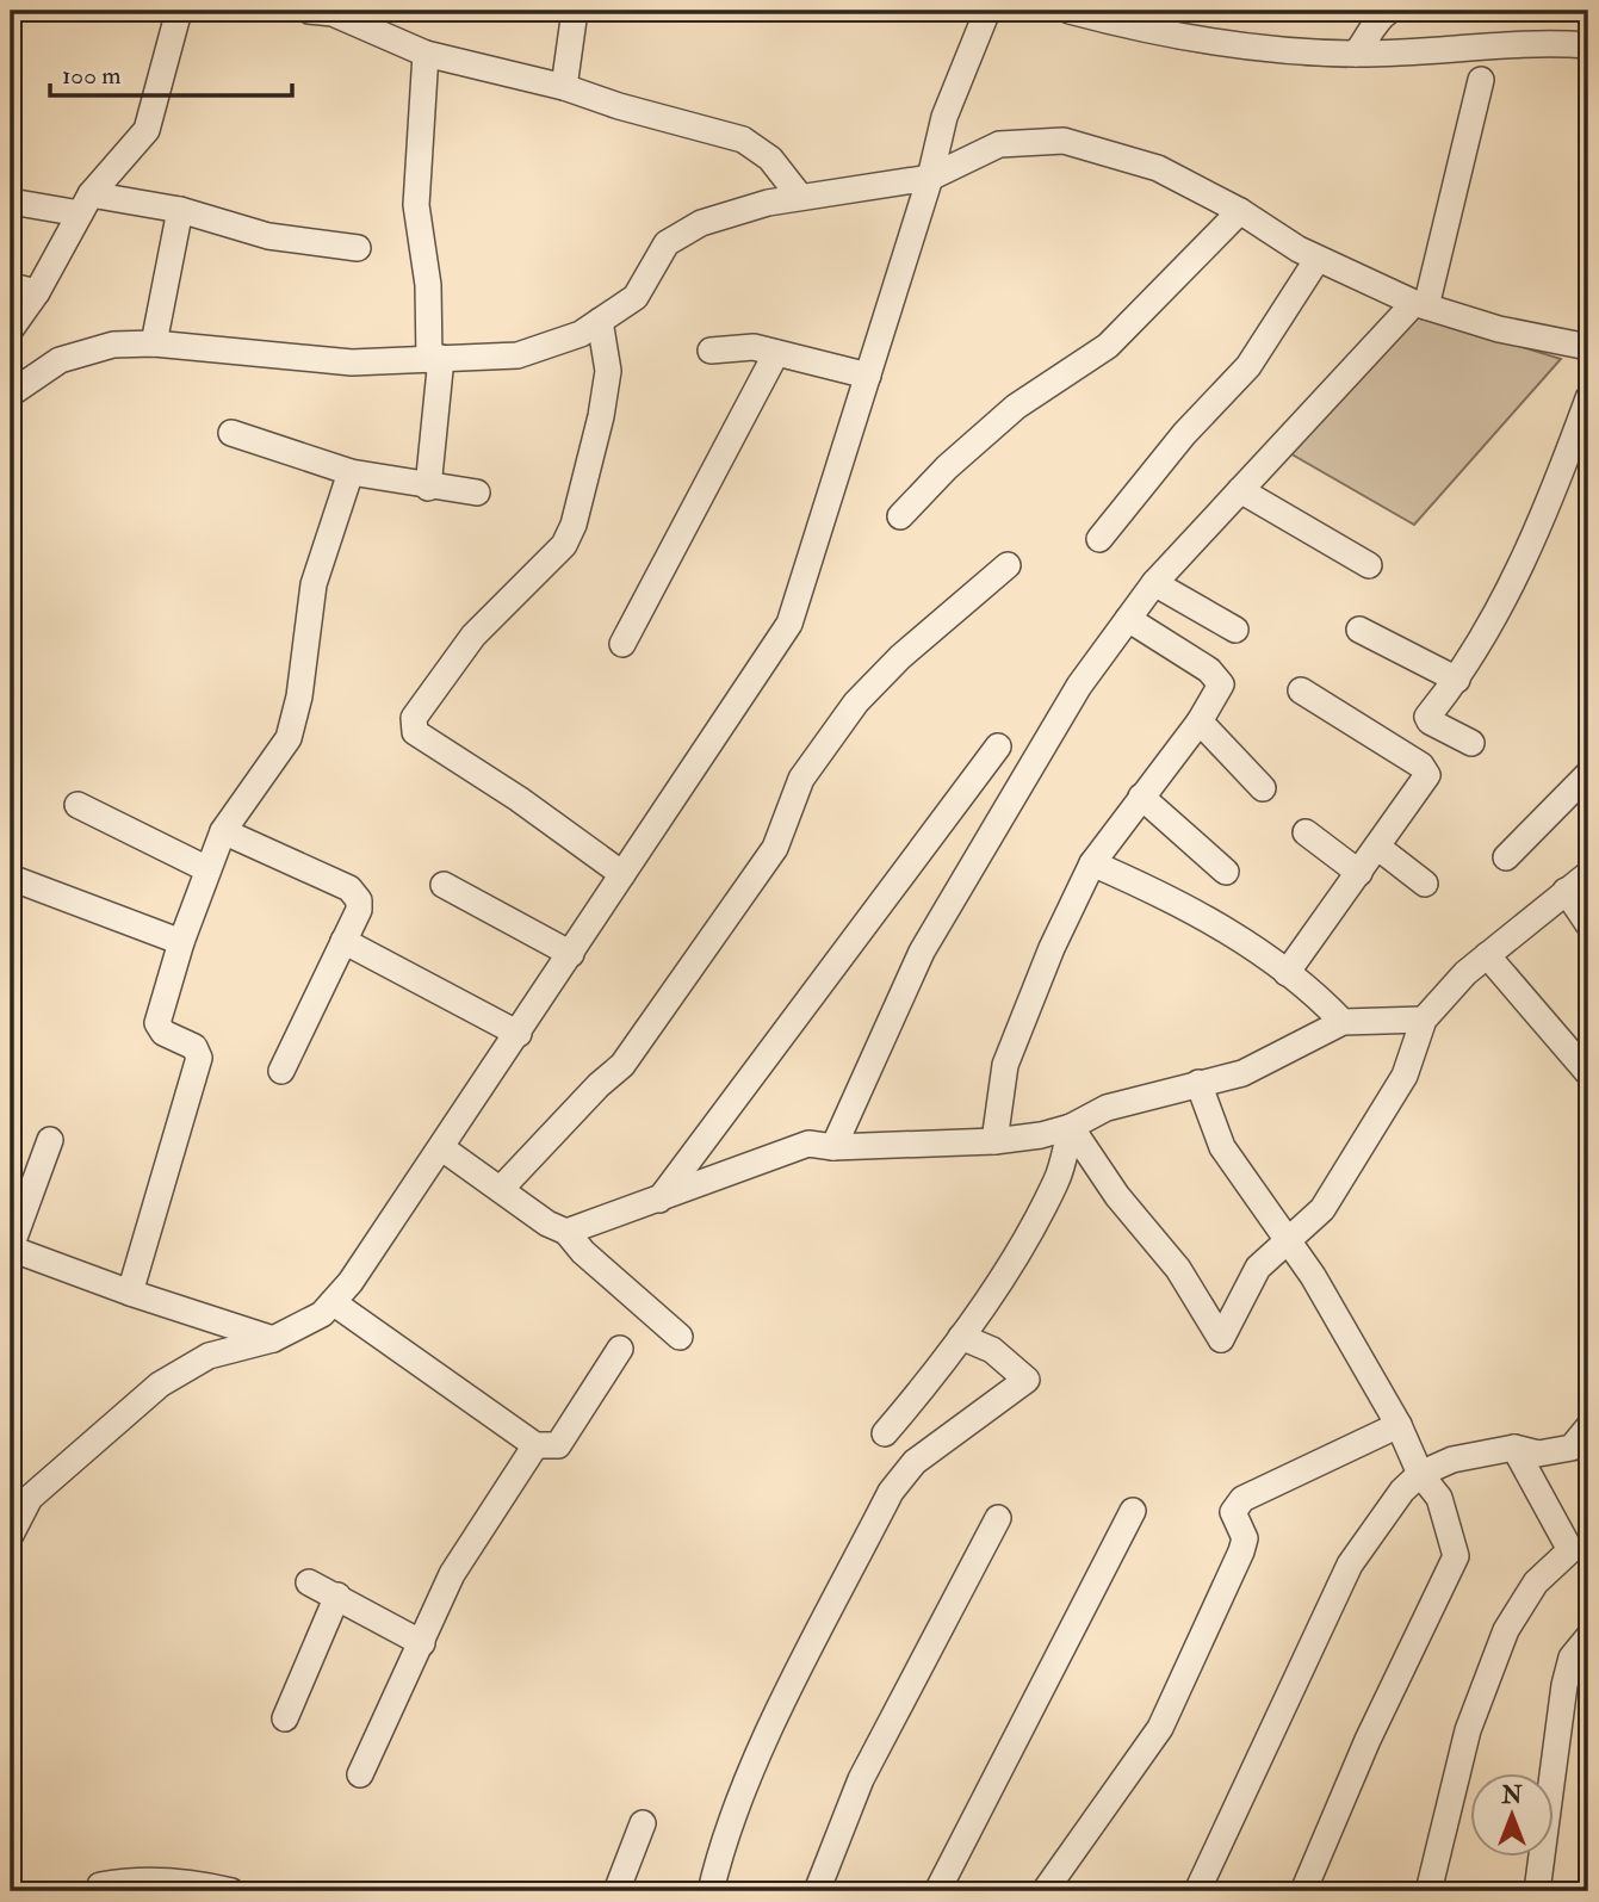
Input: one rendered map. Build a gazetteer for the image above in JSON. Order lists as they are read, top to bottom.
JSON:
{
  "scale_bar": "100 m",
  "north": "top"
}
